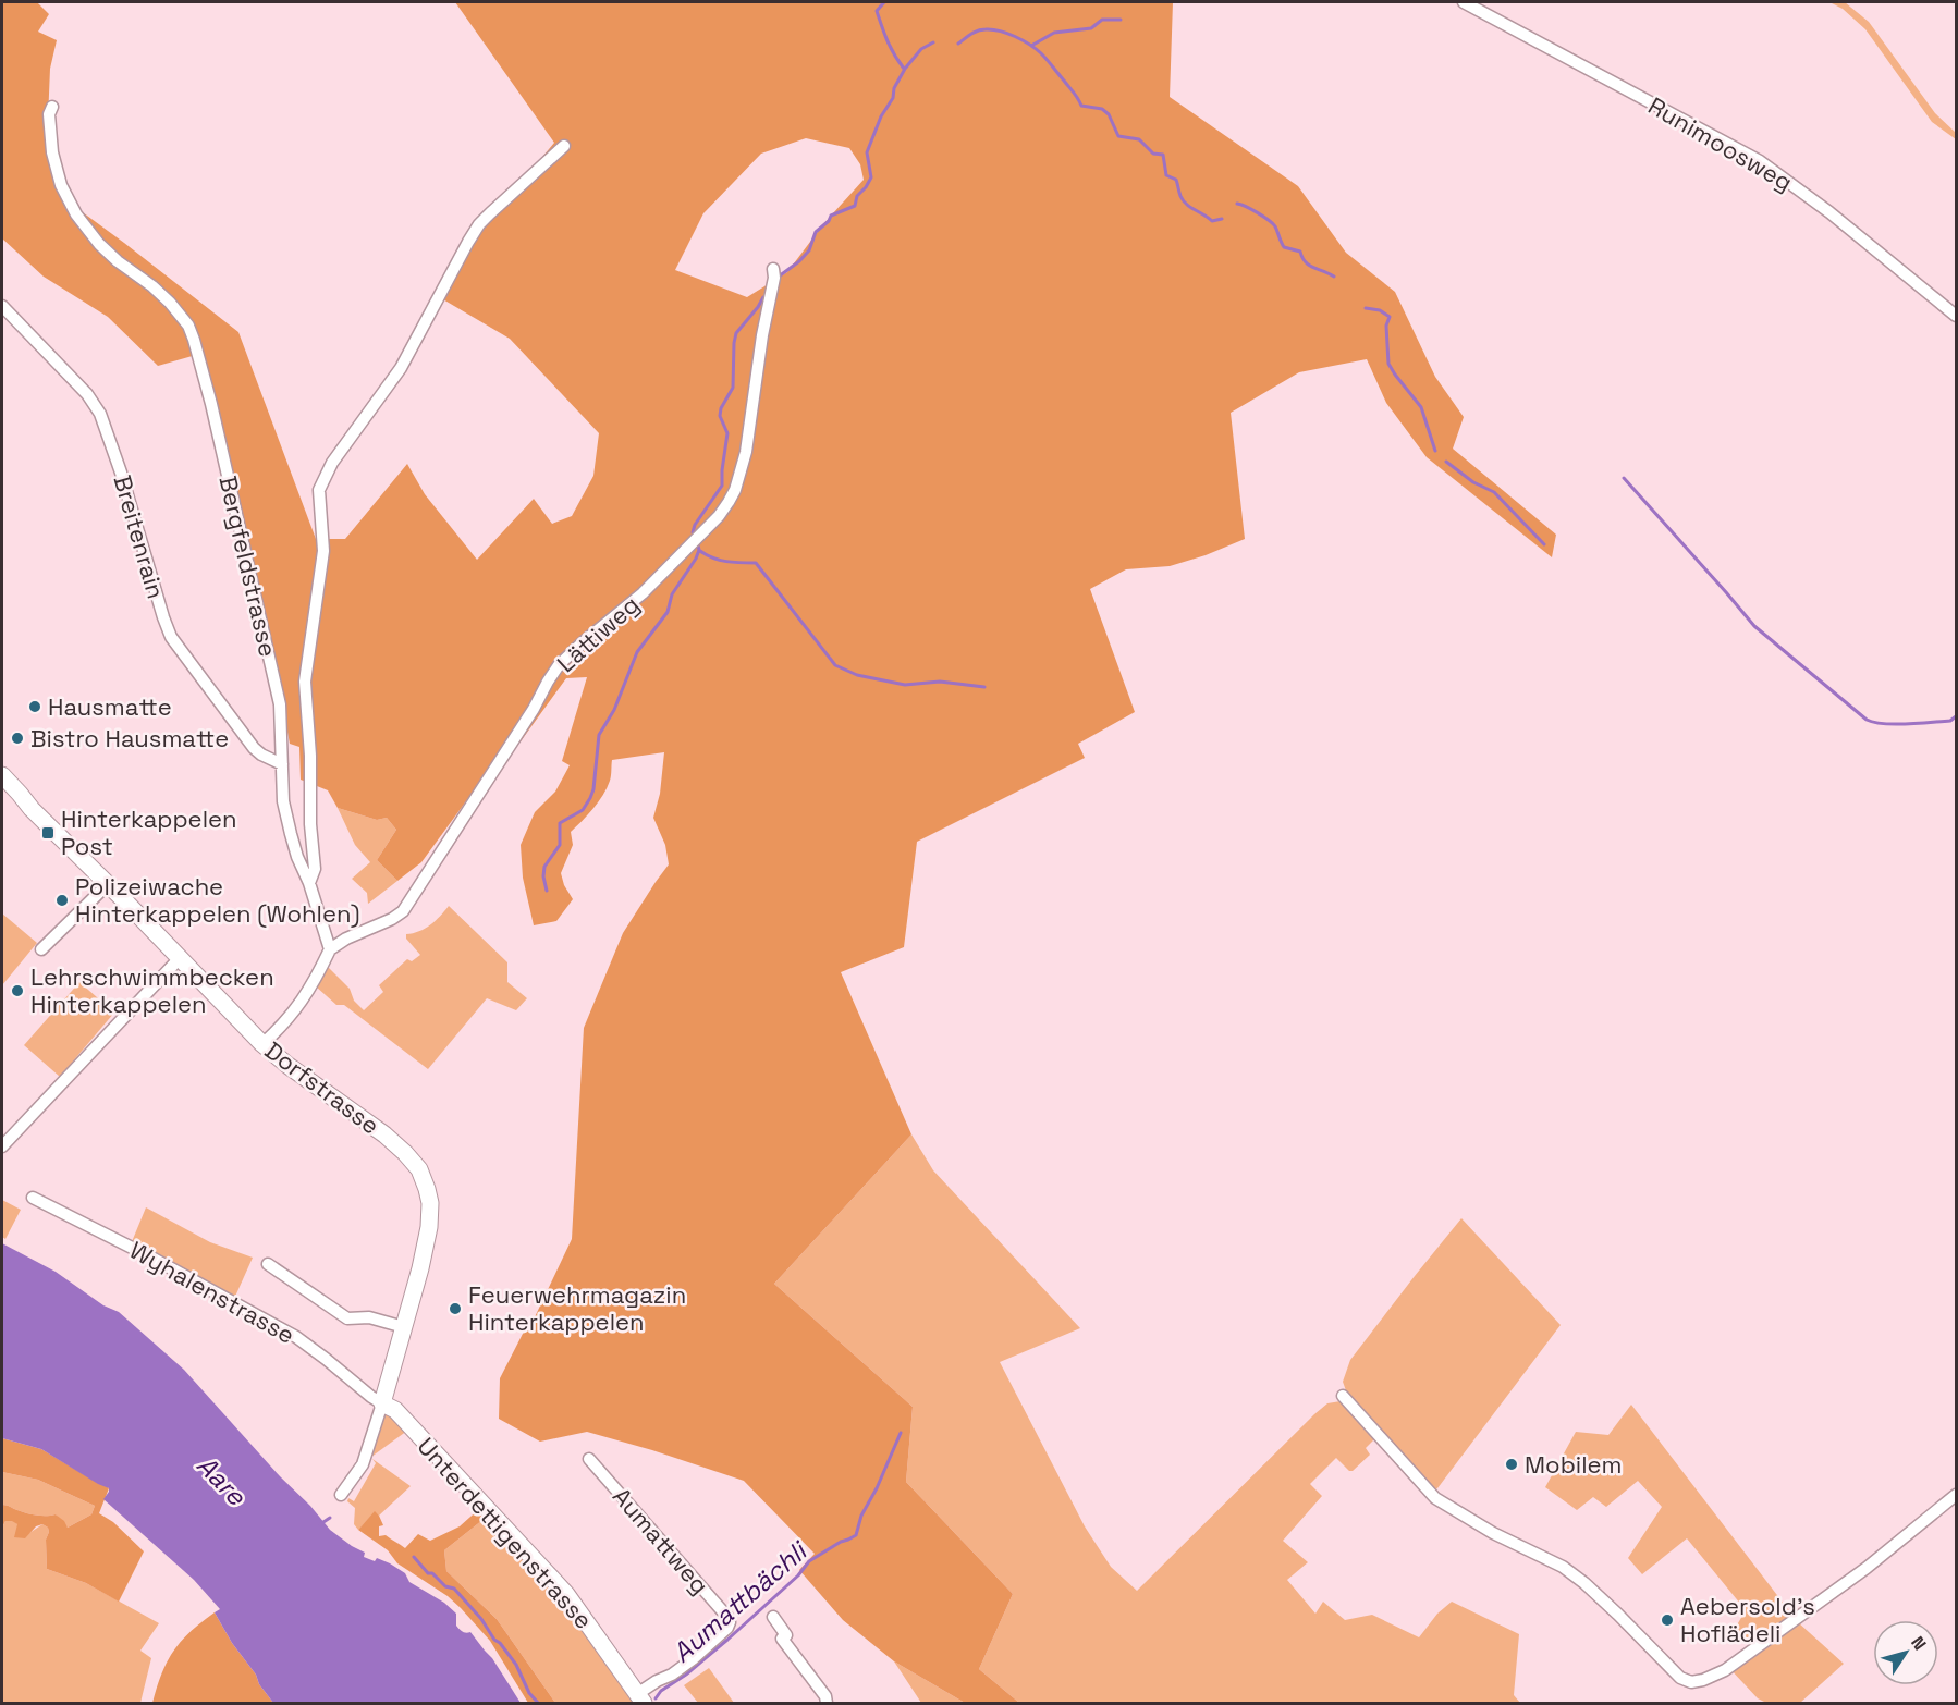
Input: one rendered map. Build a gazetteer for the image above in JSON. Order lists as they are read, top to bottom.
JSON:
{
  "streets": {
    "street": [
      "Runimoosweg",
      "Breitenrain",
      "Bergfeldstrasse",
      "Lättiweg",
      "Dorfstrasse",
      "Wyhalenstrasse",
      "Unterdettigenstrasse",
      "Aumattweg"
    ]
  },
  "crossings": [
    ["Breitenrain", "Bergfeldstrasse"],
    ["Bergfeldstrasse", "Lättiweg"],
    ["Dorfstrasse", "Wyhalenstrasse"],
    ["Dorfstrasse", "Unterdettigenstrasse"],
    ["Wyhalenstrasse", "Unterdettigenstrasse"],
    ["Unterdettigenstrasse", "Aumattweg"]
  ],
  "water": ["Aare", "Aumattbächli"],
  "places": {
    "other": [
      "Hausmatte",
      "Bistro Hausmatte",
      "Polizeiwache Hinterkappelen (Wohlen)",
      "Lehrschwimmbecken Hinterkappelen",
      "Feuerwehrmagazin Hinterkappelen",
      "Mobilem",
      "Aebersold's Hoflädeli"
    ],
    "transit": ["Hinterkappelen Post"]
  },
  "north": "top right"
}
